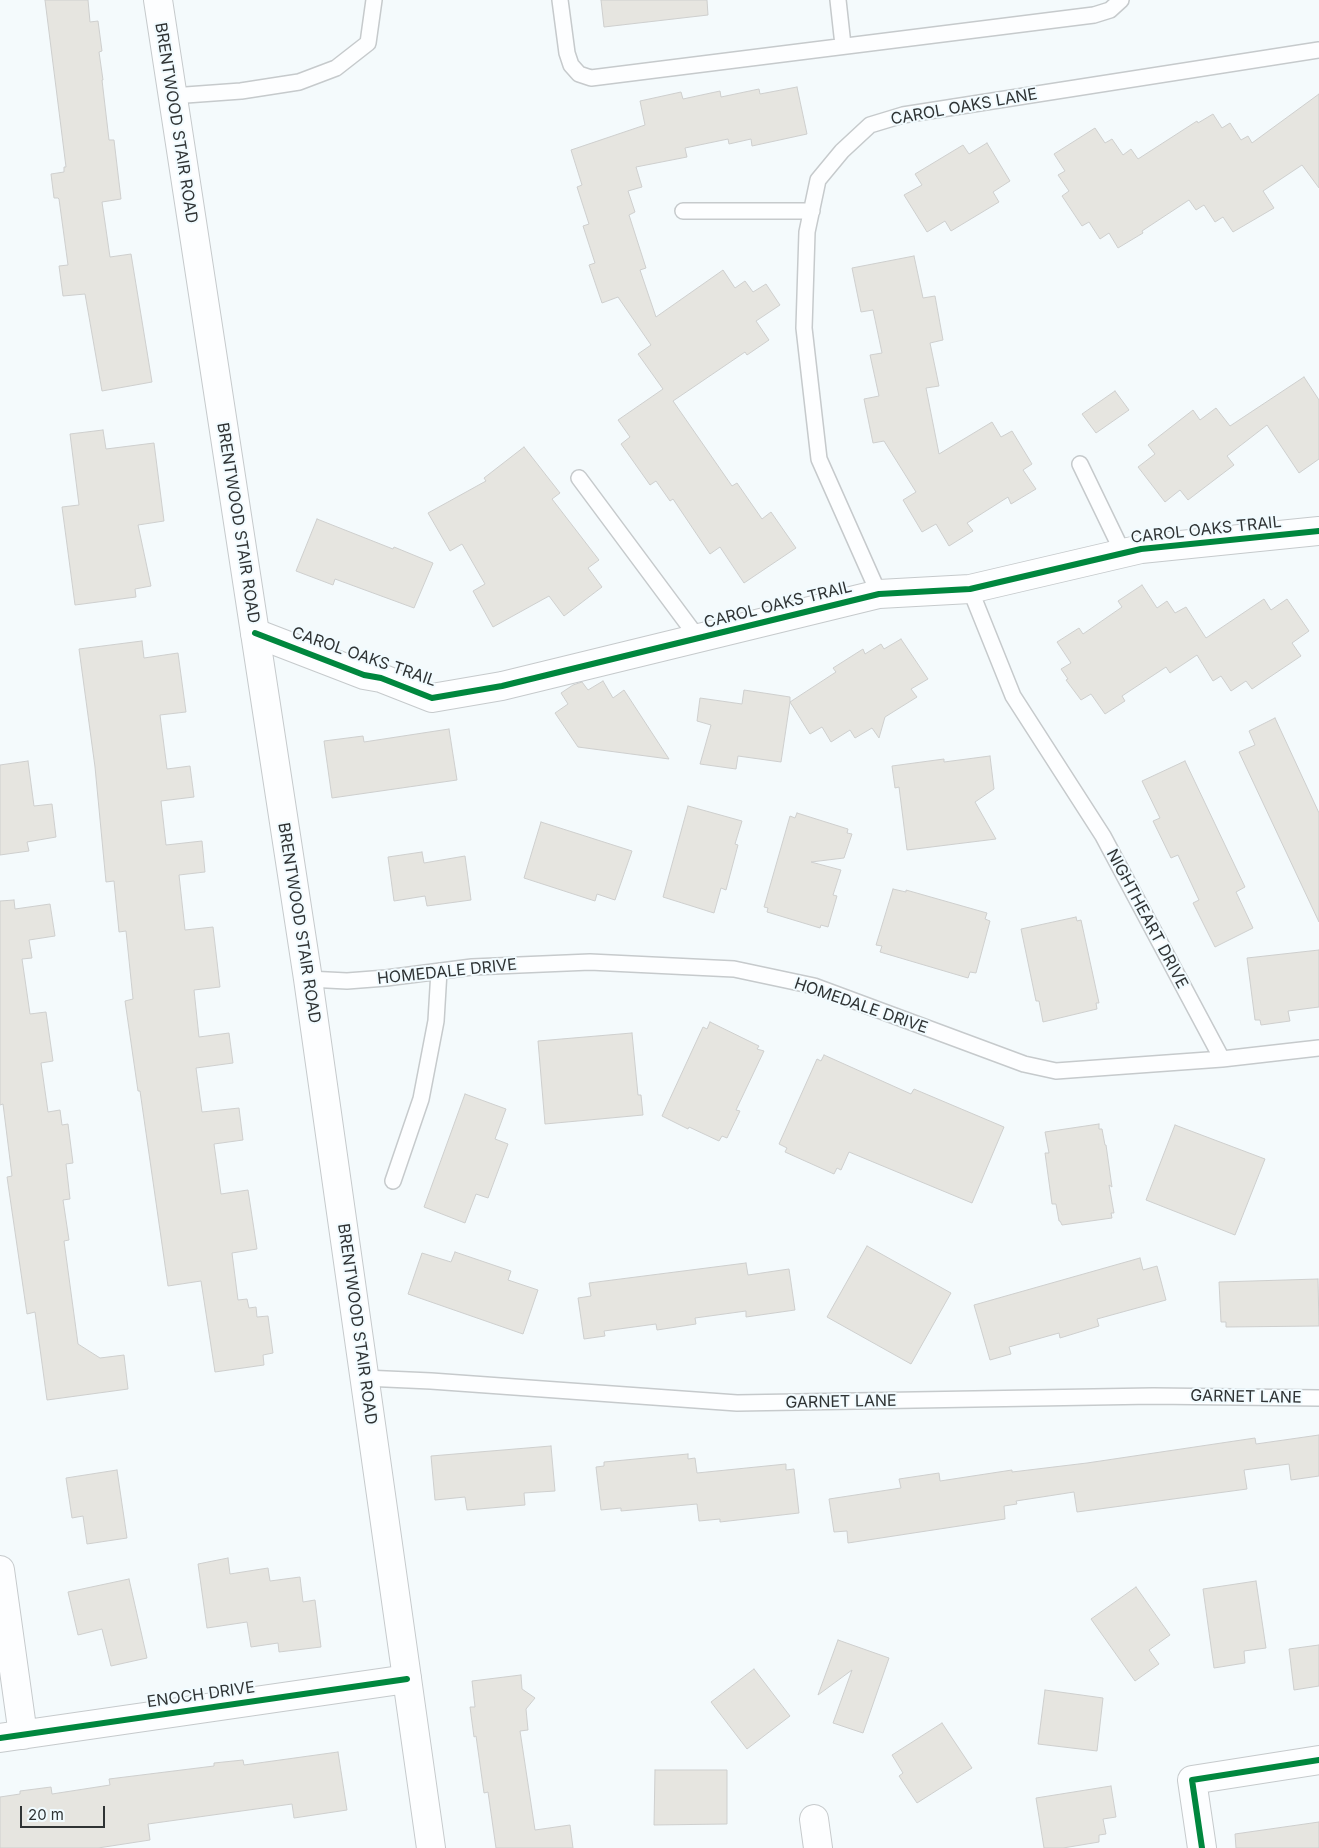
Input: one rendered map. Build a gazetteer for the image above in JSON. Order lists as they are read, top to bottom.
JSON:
{
  "streets": {
    "street": ["BRENTWOOD STAIR ROAD", "CAROL OAKS TRAIL", "ENOCH DRIVE"],
    "lane": [
      "CAROL OAKS LANE",
      "NIGHTHEART DRIVE",
      "HOMEDALE DRIVE",
      "GARNET LANE"
    ]
  },
  "crossings": [
    ["CAROL OAKS LANE", "CAROL OAKS TRAIL"],
    ["BRENTWOOD STAIR ROAD", "CAROL OAKS TRAIL"],
    ["BRENTWOOD STAIR ROAD", "HOMEDALE DRIVE"],
    ["BRENTWOOD STAIR ROAD", "GARNET LANE"],
    ["BRENTWOOD STAIR ROAD", "ENOCH DRIVE"],
    ["CAROL OAKS TRAIL", "NIGHTHEART DRIVE"],
    ["NIGHTHEART DRIVE", "HOMEDALE DRIVE"]
  ],
  "scale_bar": "20 m"
}
